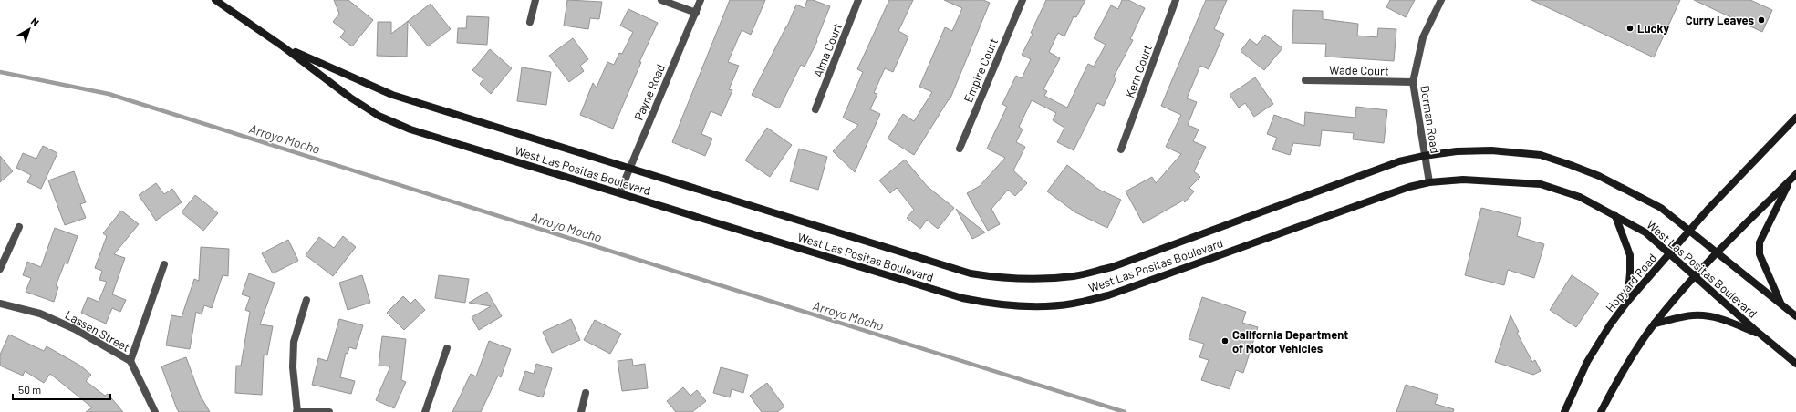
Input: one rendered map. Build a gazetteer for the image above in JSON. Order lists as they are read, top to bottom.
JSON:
{
  "streets": {
    "main road": ["West Las Positas Boulevard", "Hopyard Road"],
    "street": [
      "Alma Court",
      "Empire Court",
      "Wade Court",
      "Kern Court",
      "Payne Road",
      "Dorman Road",
      "Lassen Street"
    ]
  },
  "crossings": [
    ["Wade Court", "Dorman Road"],
    ["Payne Road", "West Las Positas Boulevard"],
    ["Dorman Road", "West Las Positas Boulevard"],
    ["West Las Positas Boulevard", "Hopyard Road"]
  ],
  "water": ["Arroyo Mocho"],
  "places": ["Curry Leaves", "Lucky", "California Department of Motor Vehicles"],
  "scale_bar": "50 m",
  "north": "top right"
}
